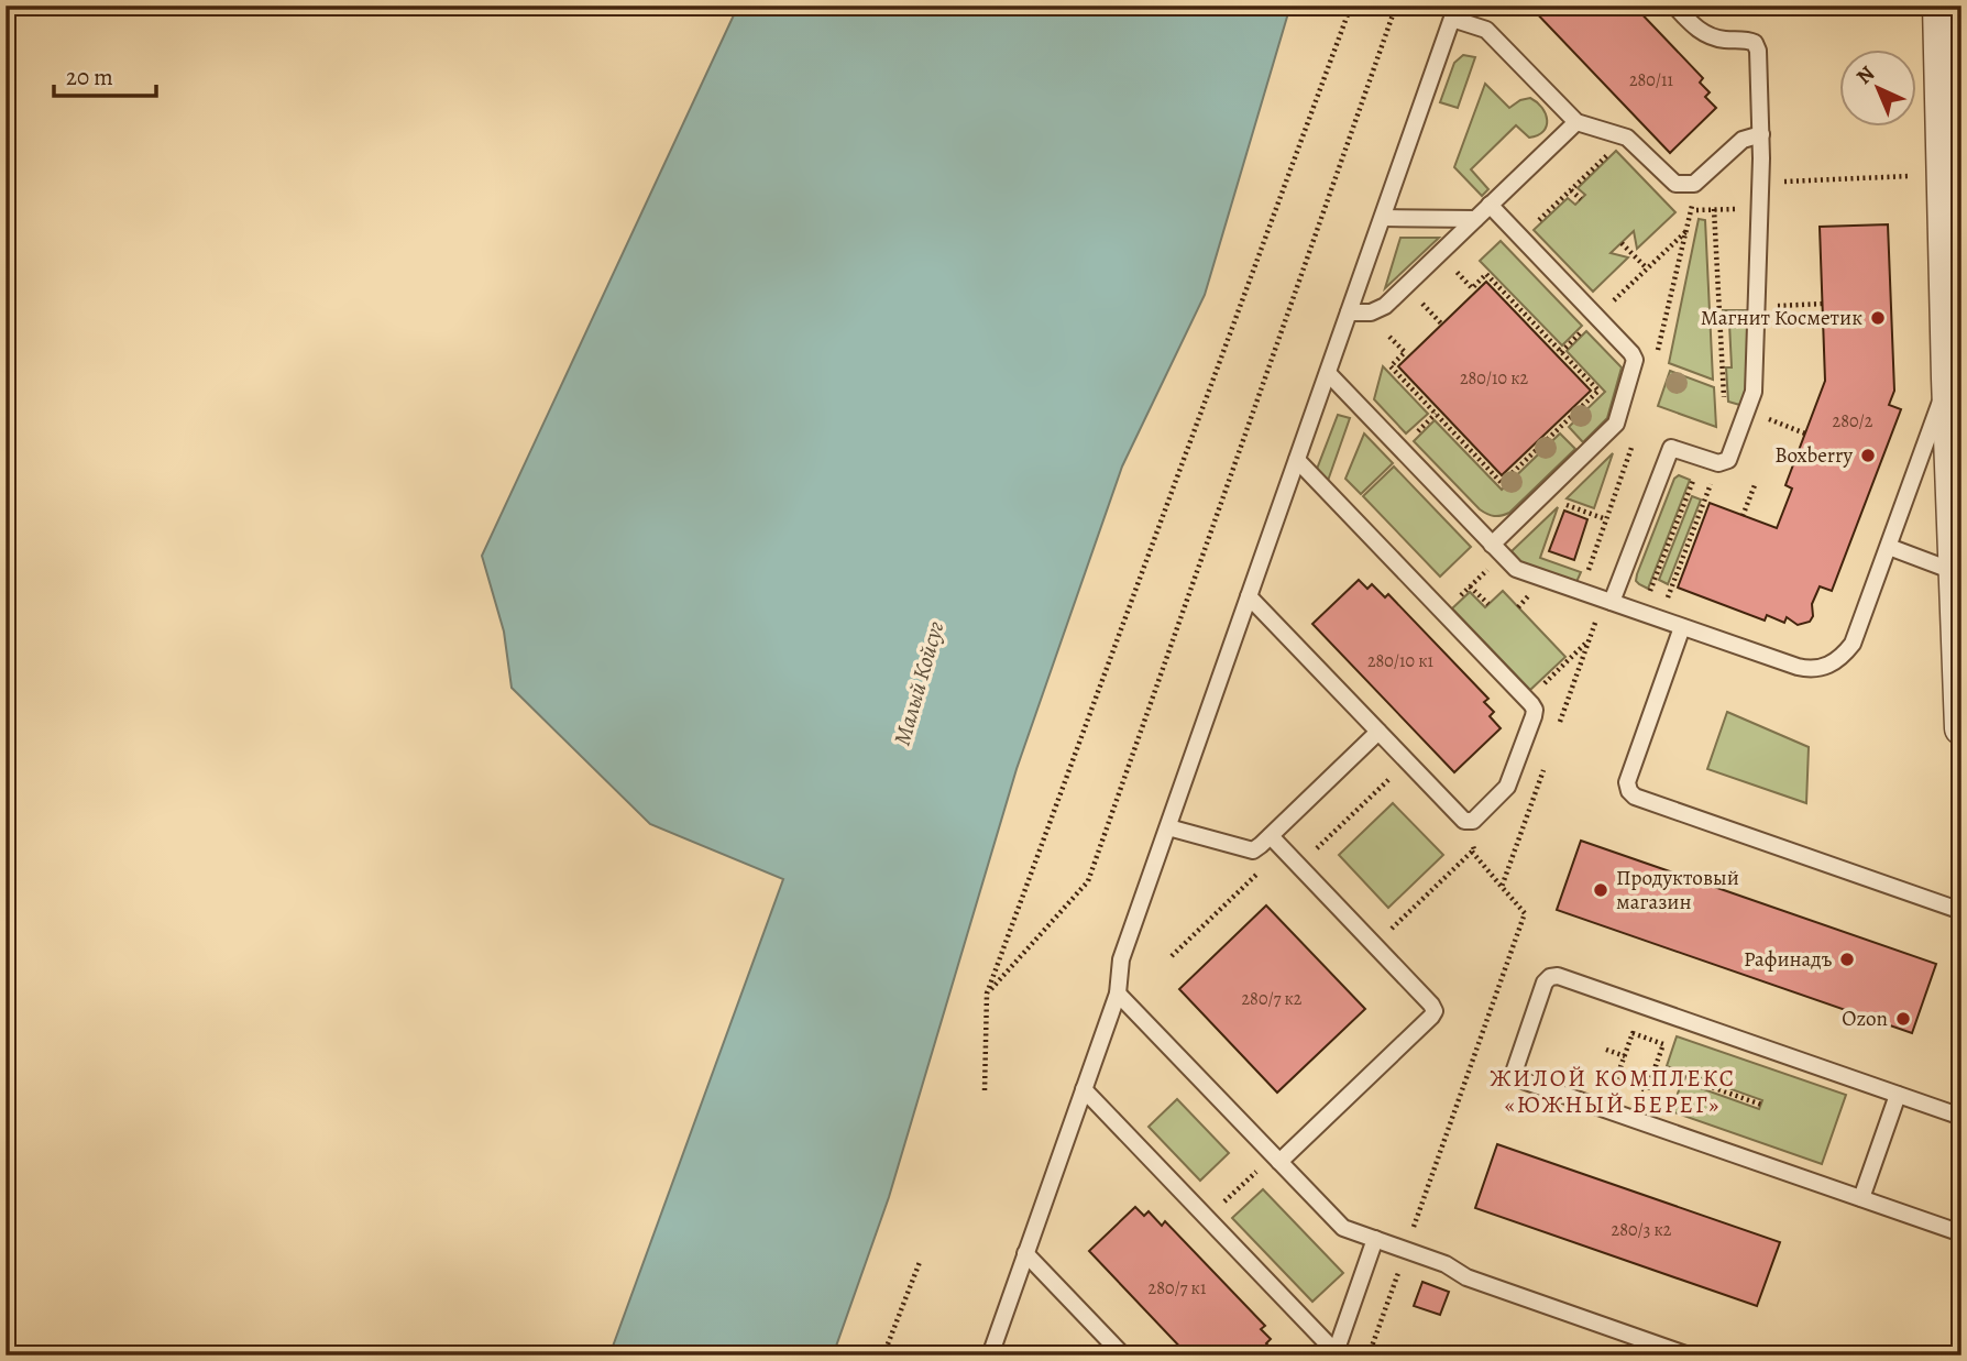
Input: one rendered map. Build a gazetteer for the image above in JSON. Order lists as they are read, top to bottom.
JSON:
{
  "districts": ["ЖИЛОЙ КОМПЛЕКС «ЮЖНЫЙ БЕРЕГ»"],
  "water": ["Малый Койсуг"],
  "places": [
    "Магнит Косметик",
    "Boxberry",
    "Продуктовый магазин",
    "Рафинадъ",
    "Ozon"
  ],
  "house_numbers": [
    "280/11",
    "280/10 к2",
    "280/2",
    "280/10 к1",
    "280/7 к2",
    "280/3 к2",
    "280/7 к1"
  ],
  "scale_bar": "20 m",
  "north": "top left"
}
